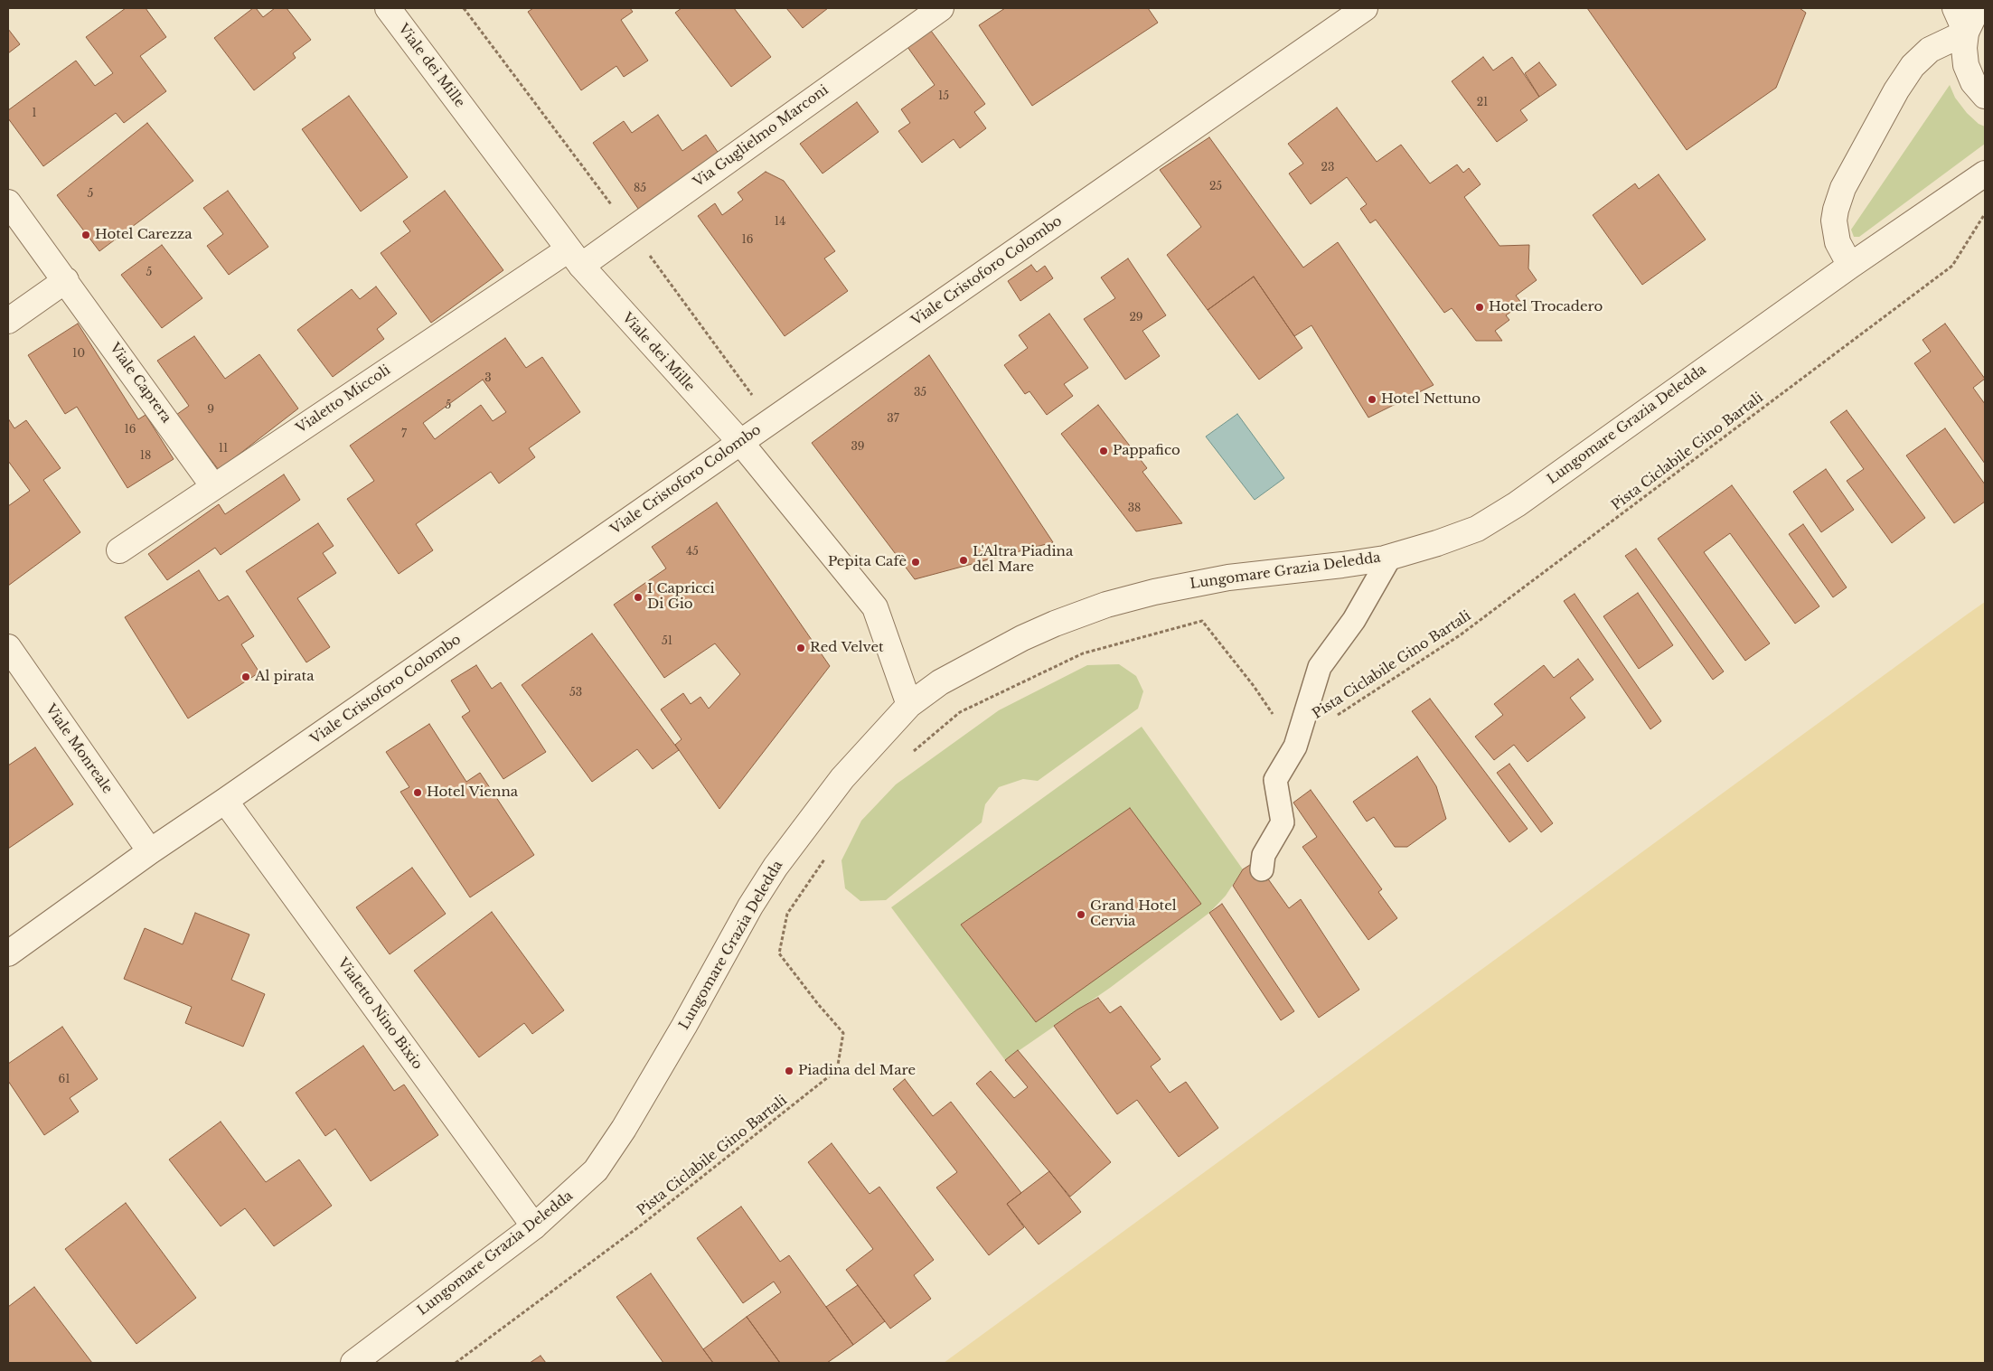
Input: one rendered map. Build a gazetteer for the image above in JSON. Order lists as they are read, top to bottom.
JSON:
{
  "streets": {
    "street": [
      "Viale dei Mille",
      "Via Guglielmo Marconi",
      "Viale Cristoforo Colombo",
      "Viale Caprera",
      "Vialetto Miccoli",
      "Lungomare Grazia Deledda",
      "Viale Monreale",
      "Vialetto Nino Bixio"
    ],
    "path": ["Pista Ciclabile Gino Bartali"]
  },
  "crossings": [
    ["Viale dei Mille", "Via Guglielmo Marconi"],
    ["Viale dei Mille", "Viale Cristoforo Colombo"],
    ["Viale dei Mille", "Vialetto Miccoli"],
    ["Viale dei Mille", "Lungomare Grazia Deledda"],
    ["Via Guglielmo Marconi", "Vialetto Miccoli"],
    ["Viale Cristoforo Colombo", "Viale Monreale"],
    ["Viale Cristoforo Colombo", "Vialetto Nino Bixio"],
    ["Viale Caprera", "Vialetto Miccoli"],
    ["Lungomare Grazia Deledda", "Vialetto Nino Bixio"]
  ],
  "places": [
    "Hotel Carezza",
    "Hotel Trocadero",
    "Hotel Nettuno",
    "Pappafico",
    "L'Altra Piadina del Mare",
    "Pepita Cafè",
    "I Capricci Di Gio",
    "Red Velvet",
    "Al pirata",
    "Hotel Vienna",
    "Grand Hotel Cervia",
    "Piadina del Mare"
  ],
  "house_numbers": [
    "15",
    "21",
    "1",
    "23",
    "25",
    "85",
    "5",
    "14",
    "16",
    "5",
    "29",
    "10",
    "3",
    "35",
    "5",
    "9",
    "37",
    "16",
    "7",
    "39",
    "11",
    "18",
    "38",
    "45",
    "51",
    "53",
    "61"
  ]
}
